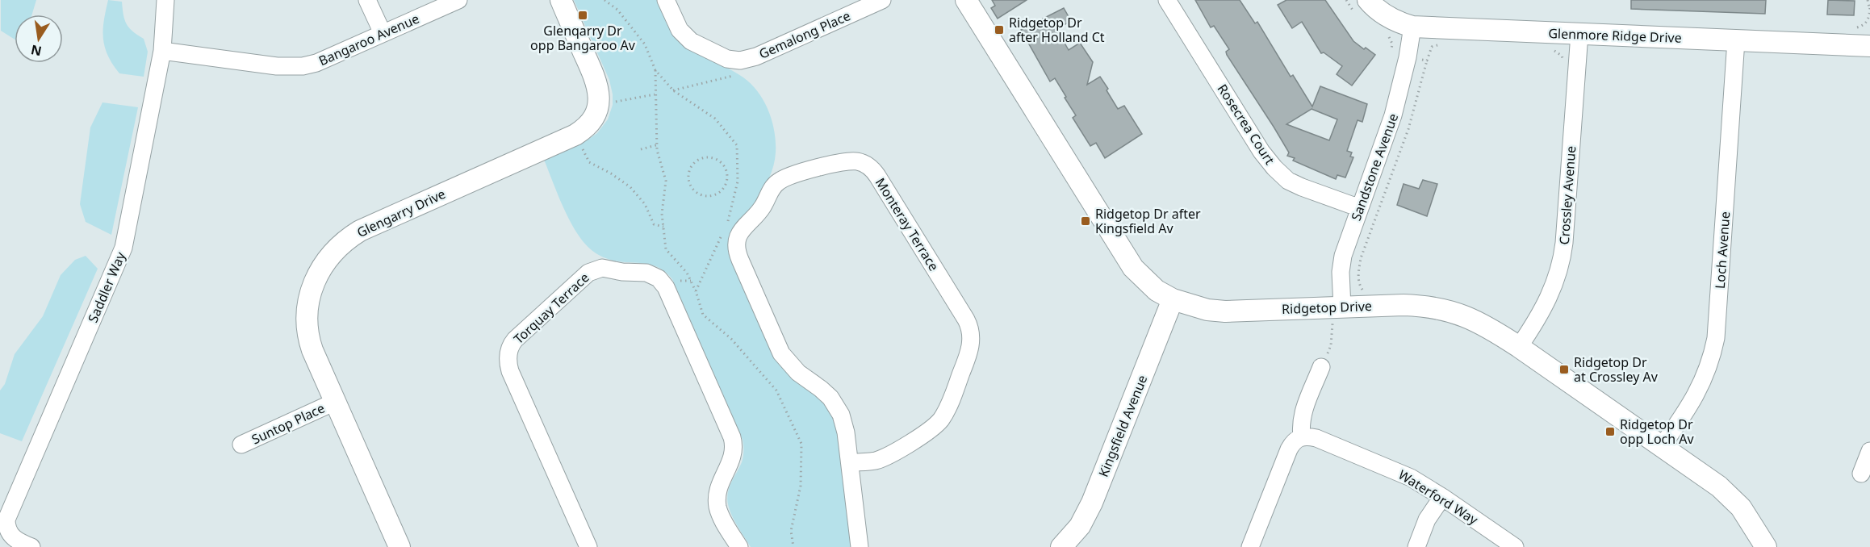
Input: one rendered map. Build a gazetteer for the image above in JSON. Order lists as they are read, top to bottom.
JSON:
{
  "streets": {
    "street": [
      "Gemalong Place",
      "Glenmore Ridge Drive",
      "Bangaroo Avenue",
      "Rosecrea Court",
      "Sandstone Avenue",
      "Crossley Avenue",
      "Glengarry Drive",
      "Monteray Terrace",
      "Loch Avenue",
      "Saddler Way",
      "Ridgetop Drive",
      "Torquay Terrace",
      "Suntop Place",
      "Kingsfield Avenue",
      "Waterford Way"
    ]
  },
  "crossings": [
    ["Glenmore Ridge Drive", "Sandstone Avenue"],
    ["Glenmore Ridge Drive", "Crossley Avenue"],
    ["Glenmore Ridge Drive", "Loch Avenue"],
    ["Bangaroo Avenue", "Saddler Way"],
    ["Rosecrea Court", "Sandstone Avenue"],
    ["Sandstone Avenue", "Ridgetop Drive"],
    ["Crossley Avenue", "Ridgetop Drive"],
    ["Glengarry Drive", "Suntop Place"],
    ["Loch Avenue", "Ridgetop Drive"],
    ["Ridgetop Drive", "Kingsfield Avenue"]
  ],
  "places": {
    "transit": [
      "Glenqarry Dr opp Bangaroo Av",
      "Ridgetop Dr after Holland Ct",
      "Ridgetop Dr after Kingsfield Av",
      "Ridgetop Dr at Crossley Av",
      "Ridgetop Dr opp Loch Av"
    ]
  },
  "north": "bottom"
}
